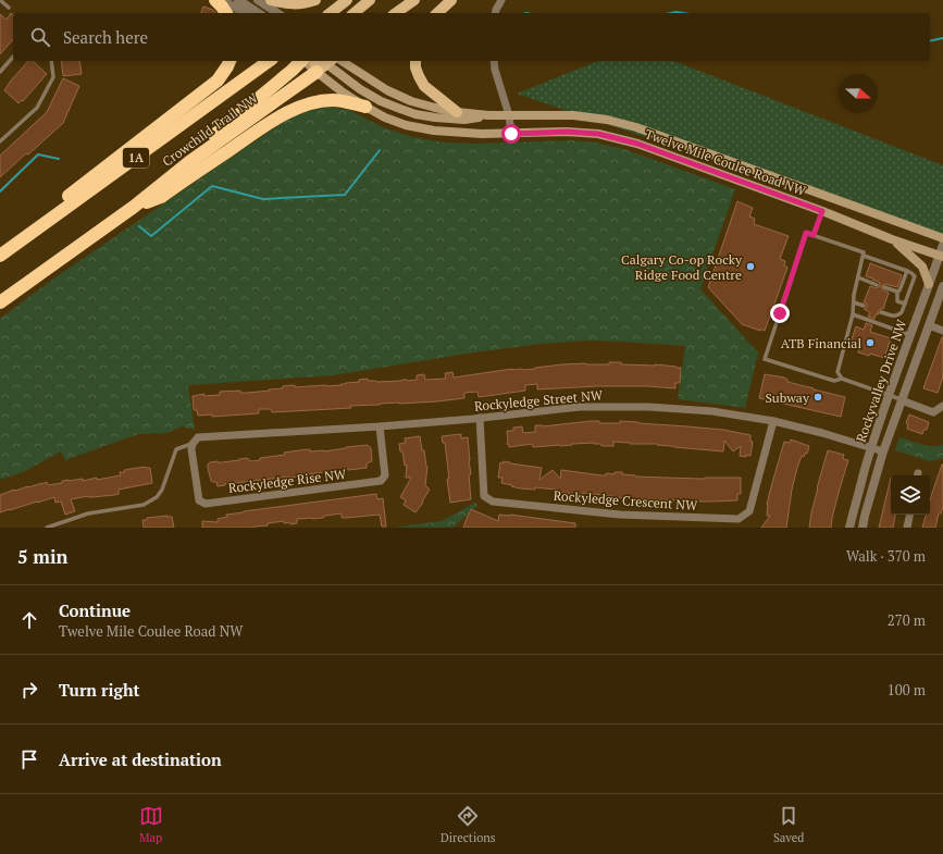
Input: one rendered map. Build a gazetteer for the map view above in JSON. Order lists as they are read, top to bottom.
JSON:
{
  "streets": {
    "highway": ["Crowchild Trail NW", "1A"],
    "main road": ["Twelve Mile Coulee Road NW"],
    "street": [
      "Rockyvalley Drive NW",
      "Rockyledge Street NW",
      "Rockyledge Rise NW",
      "Rockyledge Crescent NW"
    ]
  },
  "crossings": [
    ["Crowchild Trail NW", "Twelve Mile Coulee Road NW"],
    ["Twelve Mile Coulee Road NW", "Rockyvalley Drive NW"],
    ["Rockyvalley Drive NW", "Rockyledge Street NW"],
    ["Rockyledge Street NW", "Rockyledge Rise NW"],
    ["Rockyledge Street NW", "Rockyledge Crescent NW"]
  ],
  "places": ["Calgary Co-op Rocky Ridge Food Centre", "ATB Financial", "Subway"],
  "north": "right",
  "page": {
    "search": "Search here",
    "heading": ["5 min", "Walk · 370 m"],
    "list": [
      ["Continue", "Twelve Mile Coulee Road NW", "270 m"],
      ["Turn right", "100 m"],
      "Arrive at destination"
    ],
    "nav": ["Map", "Directions", "Saved"]
  }
}
